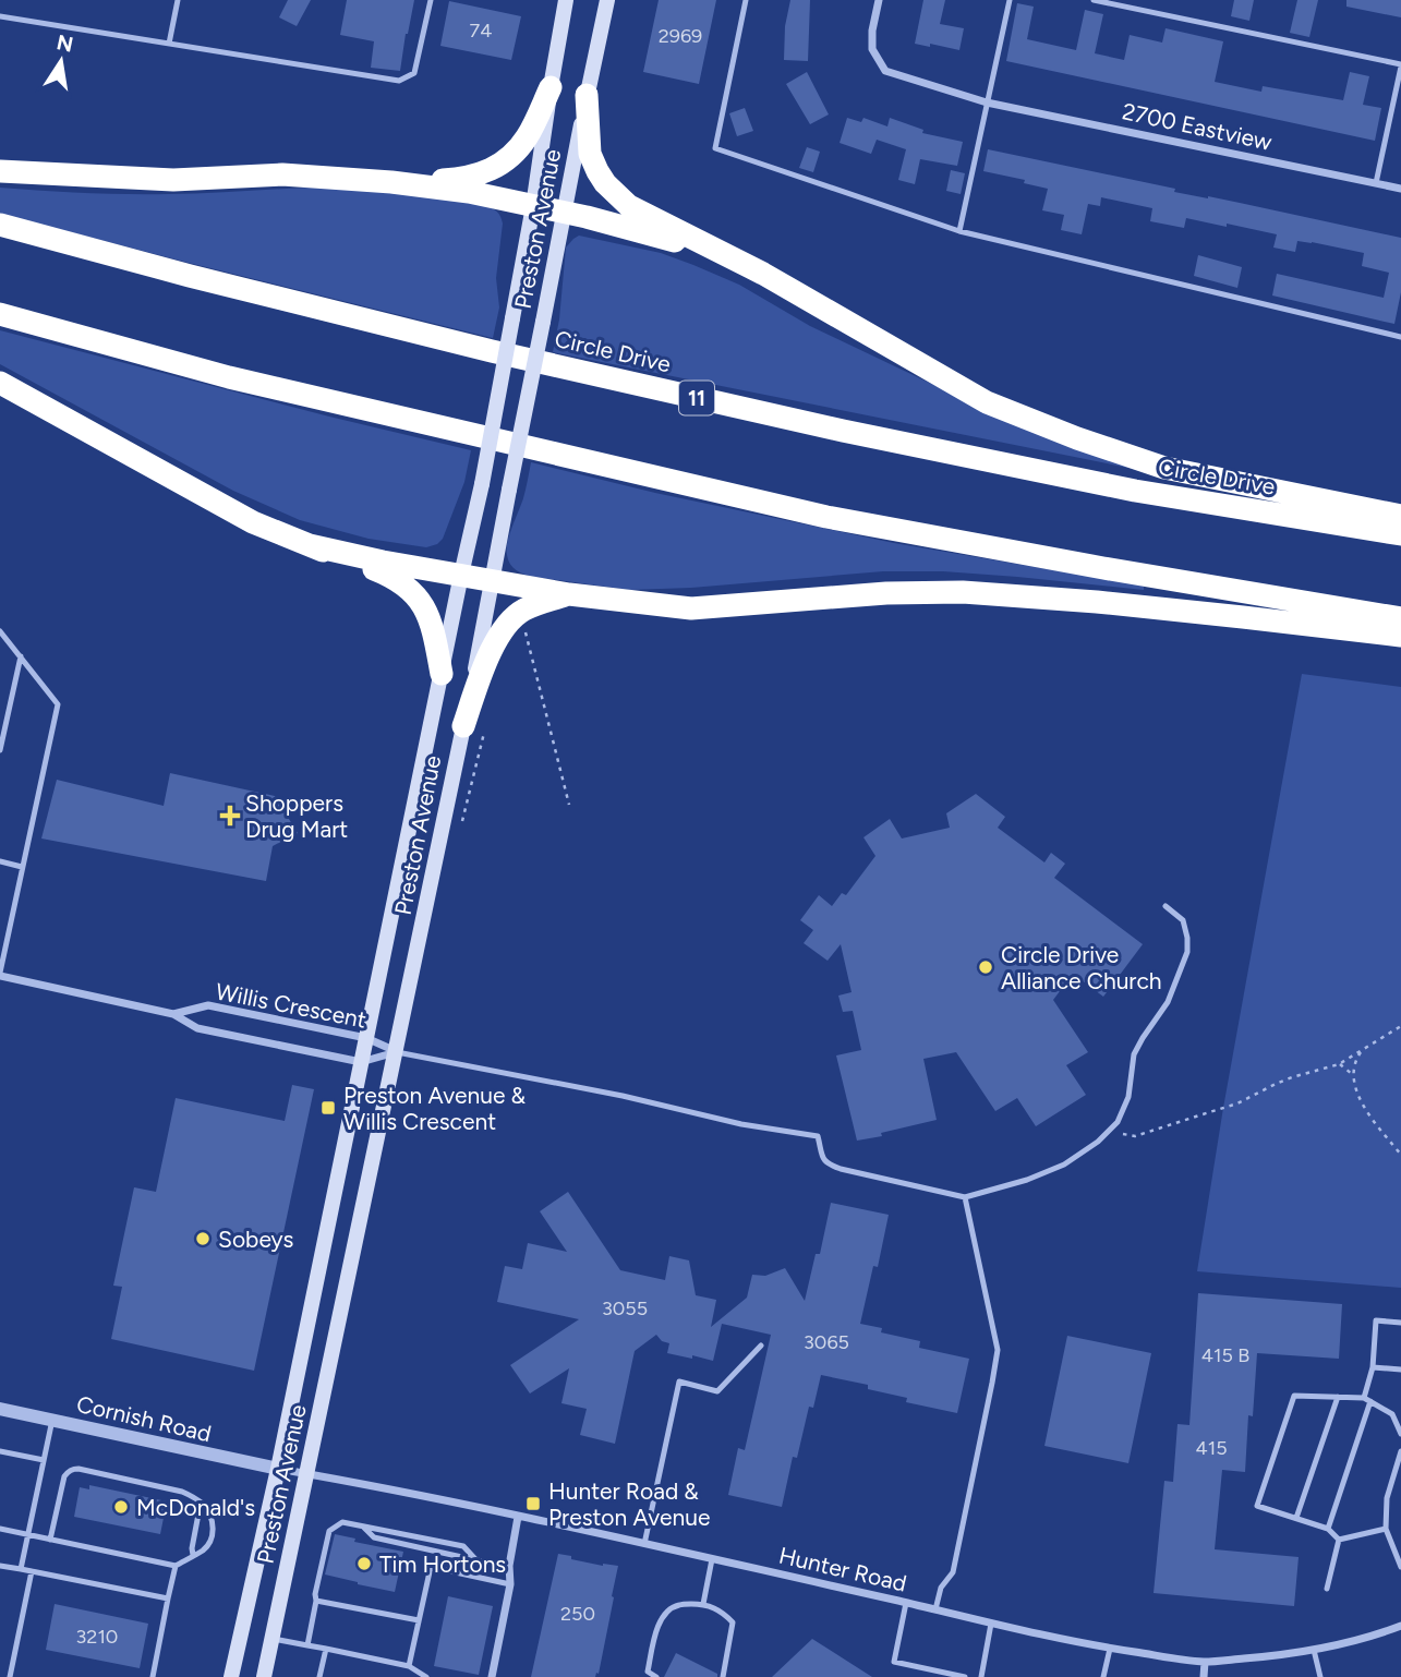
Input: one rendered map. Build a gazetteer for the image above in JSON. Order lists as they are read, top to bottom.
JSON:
{
  "streets": {
    "highway": ["Circle Drive", "11"],
    "main road": ["Preston Avenue"],
    "street": [
      "2700 Eastview",
      "Willis Crescent",
      "Cornish Road",
      "Hunter Road"
    ]
  },
  "crossings": [
    ["Preston Avenue", "Willis Crescent"],
    ["Preston Avenue", "Cornish Road"],
    ["Preston Avenue", "Hunter Road"],
    ["Cornish Road", "Hunter Road"]
  ],
  "places": {
    "health": ["Shoppers Drug Mart"],
    "other": [
      "Circle Drive Alliance Church",
      "Sobeys",
      "McDonald's",
      "Tim Hortons"
    ],
    "transit": ["Preston Avenue & Willis Crescent", "Hunter Road & Preston Avenue"]
  },
  "house_numbers": [
    "74",
    "2969",
    "3055",
    "3065",
    "415 B",
    "415",
    "250",
    "3210"
  ],
  "north": "top"
}
